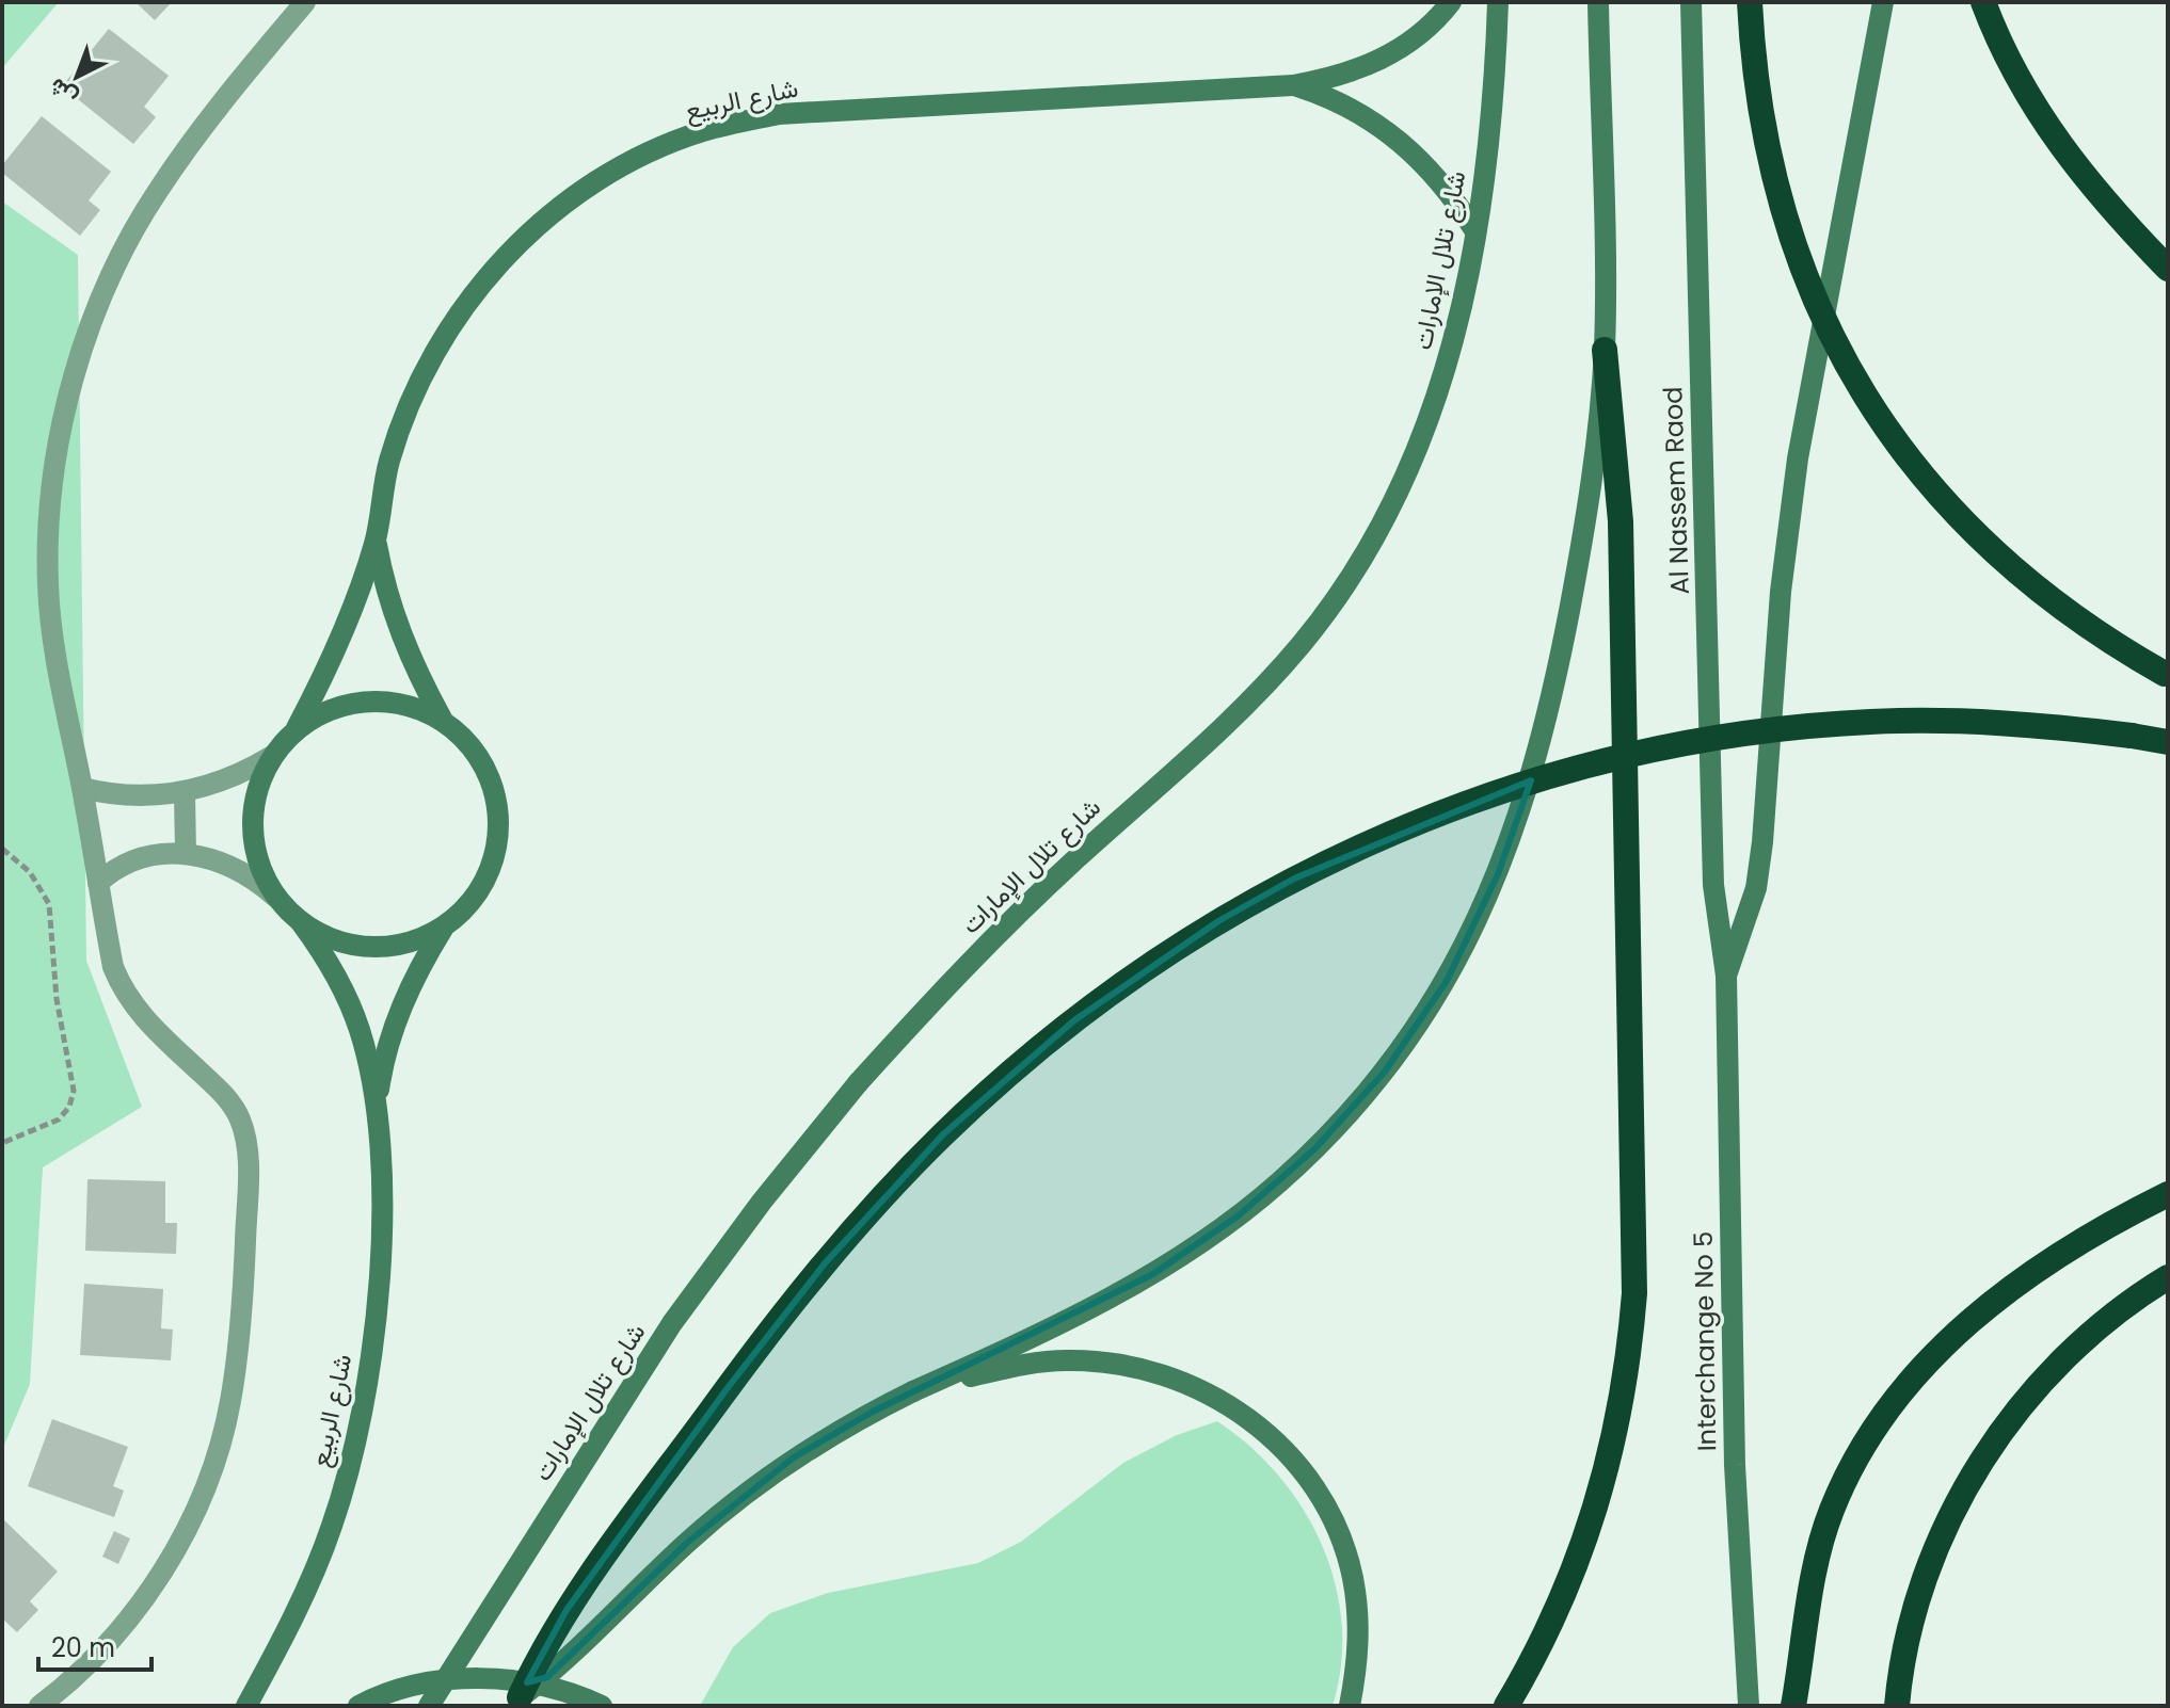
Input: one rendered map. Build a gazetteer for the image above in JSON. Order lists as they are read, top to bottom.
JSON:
{
  "streets": {
    "main road": [
      "شارع الربيع",
      "شارع تلال الإمارات",
      "Al Nassem Raod",
      "Interchange No 5"
    ]
  },
  "crossings": [
    ["شارع الربيع", "شارع تلال الإمارات"],
    ["Al Nassem Raod", "Interchange No 5"]
  ],
  "scale_bar": "20 m",
  "north": "bottom left"
}
